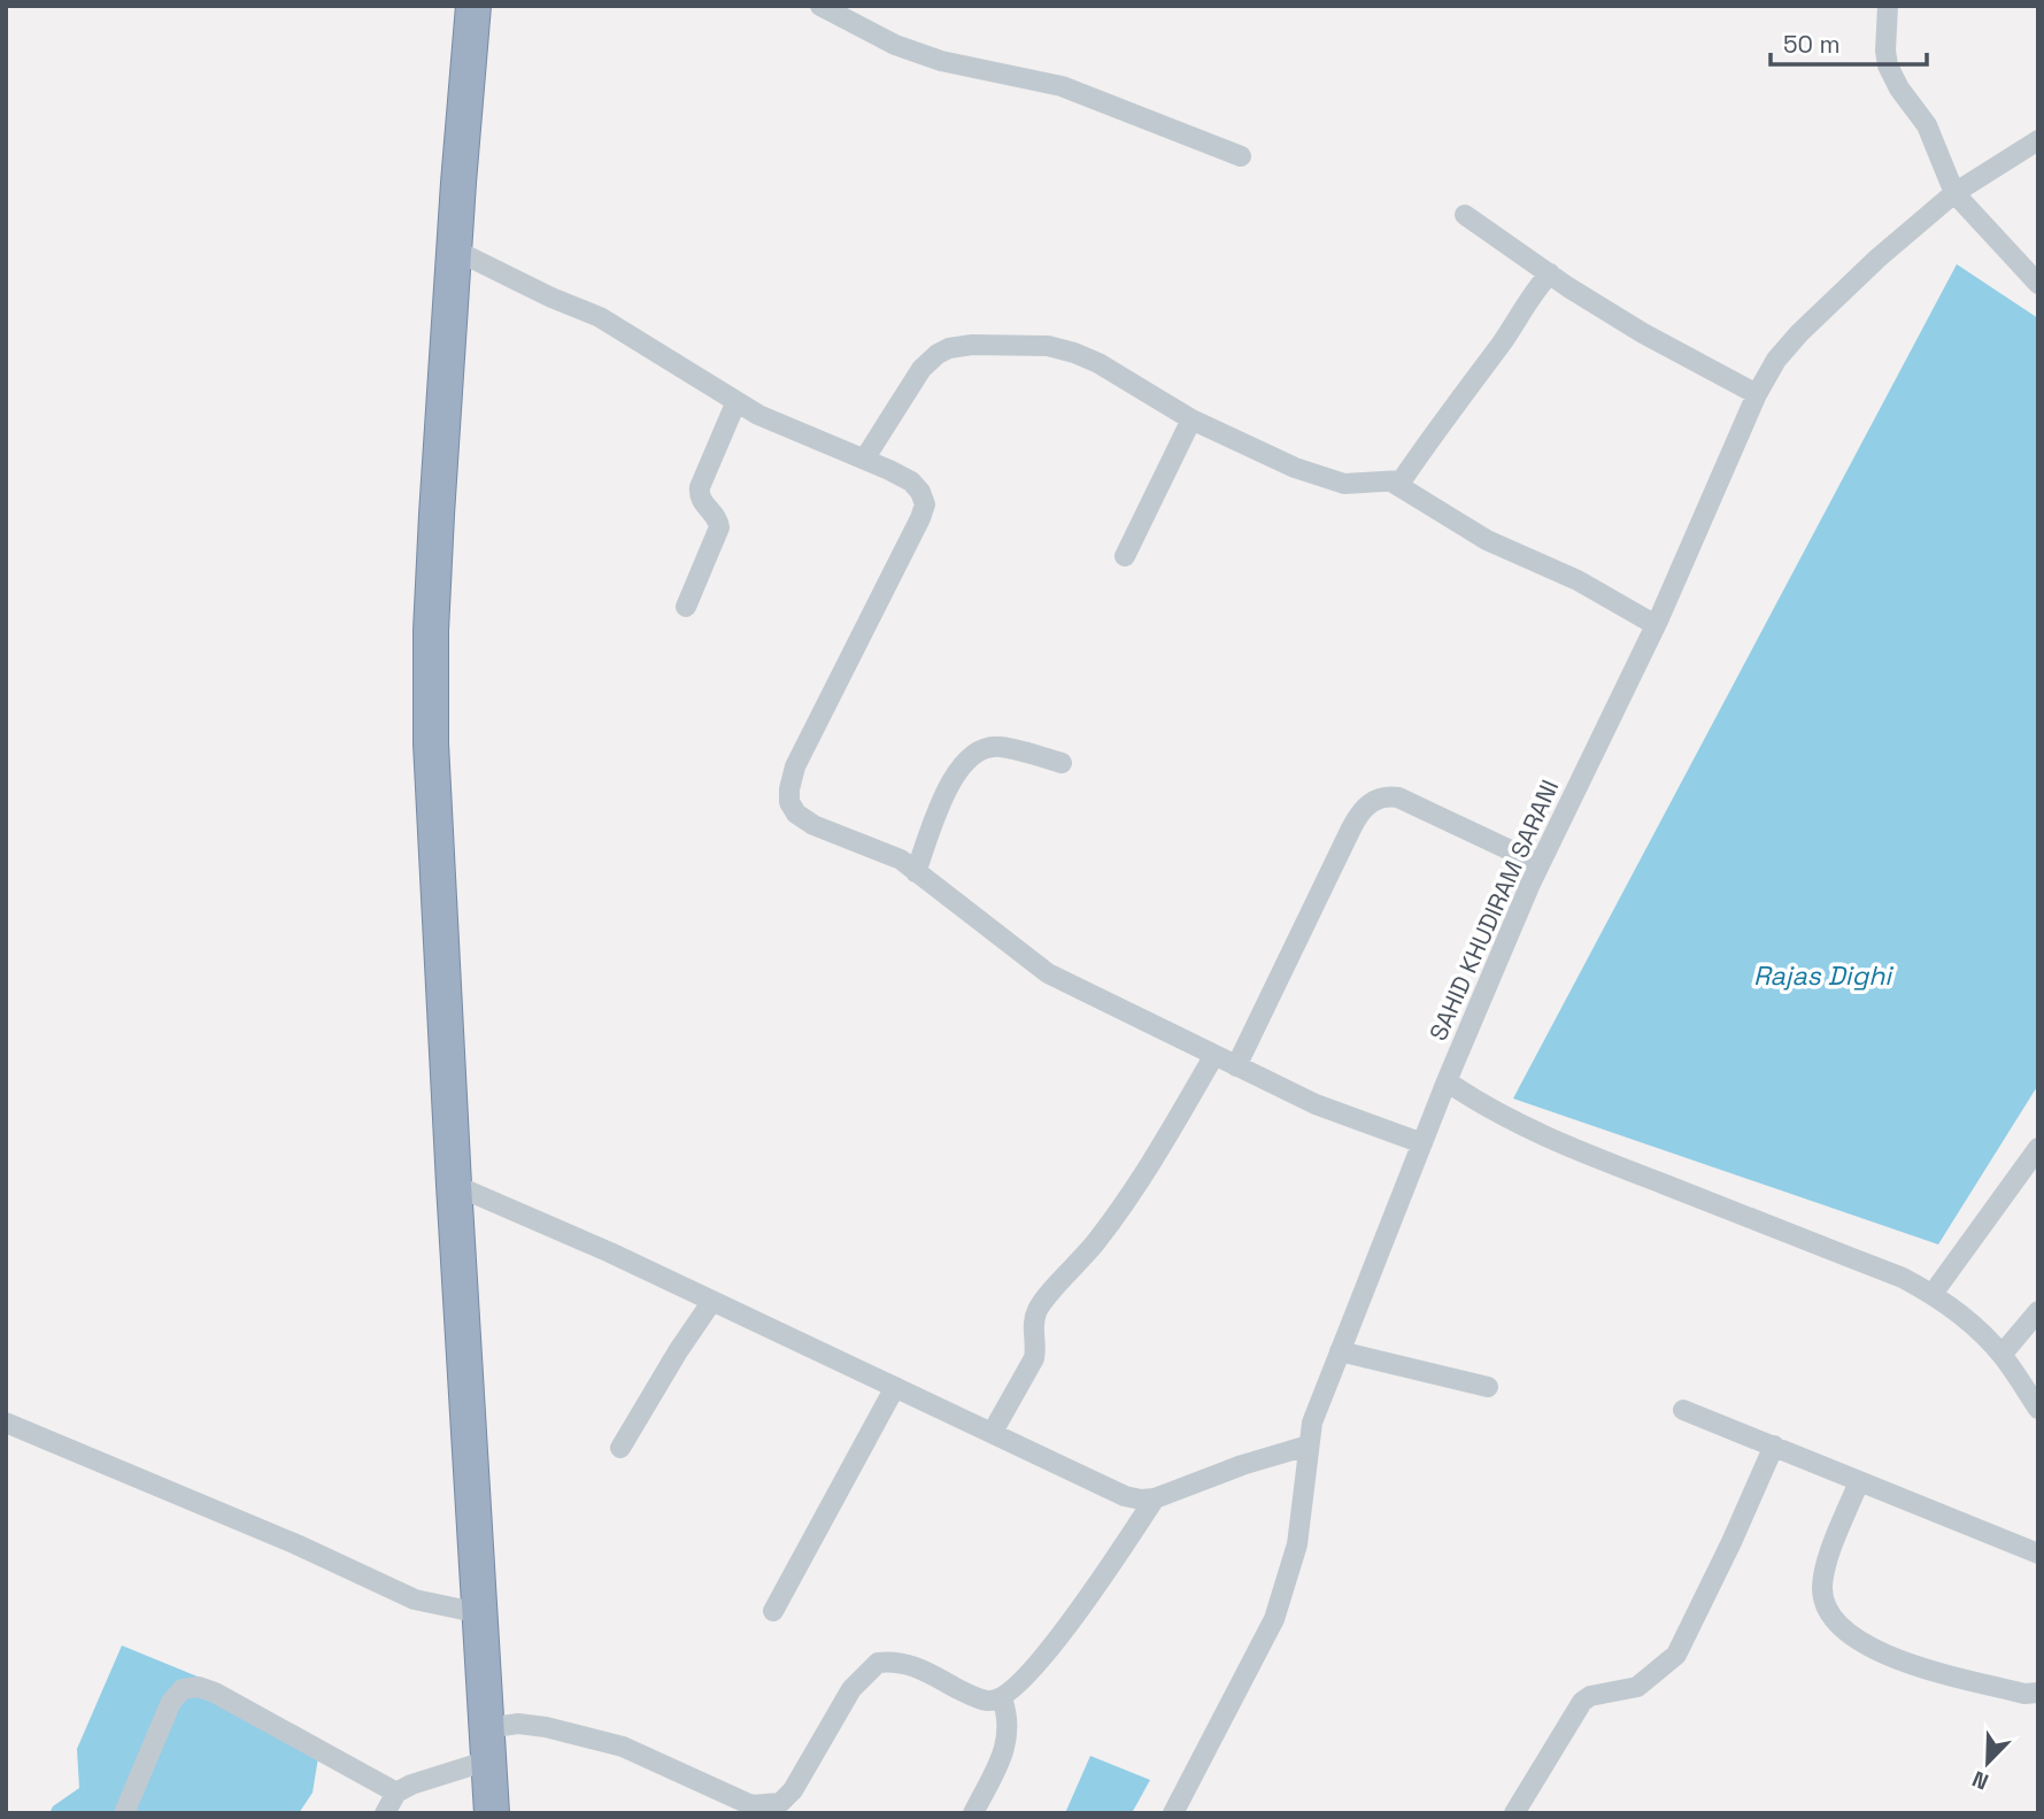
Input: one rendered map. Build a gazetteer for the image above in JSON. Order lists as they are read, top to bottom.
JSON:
{
  "streets": {
    "street": ["SAHID KHUDIRAM SARANI"]
  },
  "water": ["Rajas Dighi"],
  "scale_bar": "50 m",
  "north": "bottom left"
}
